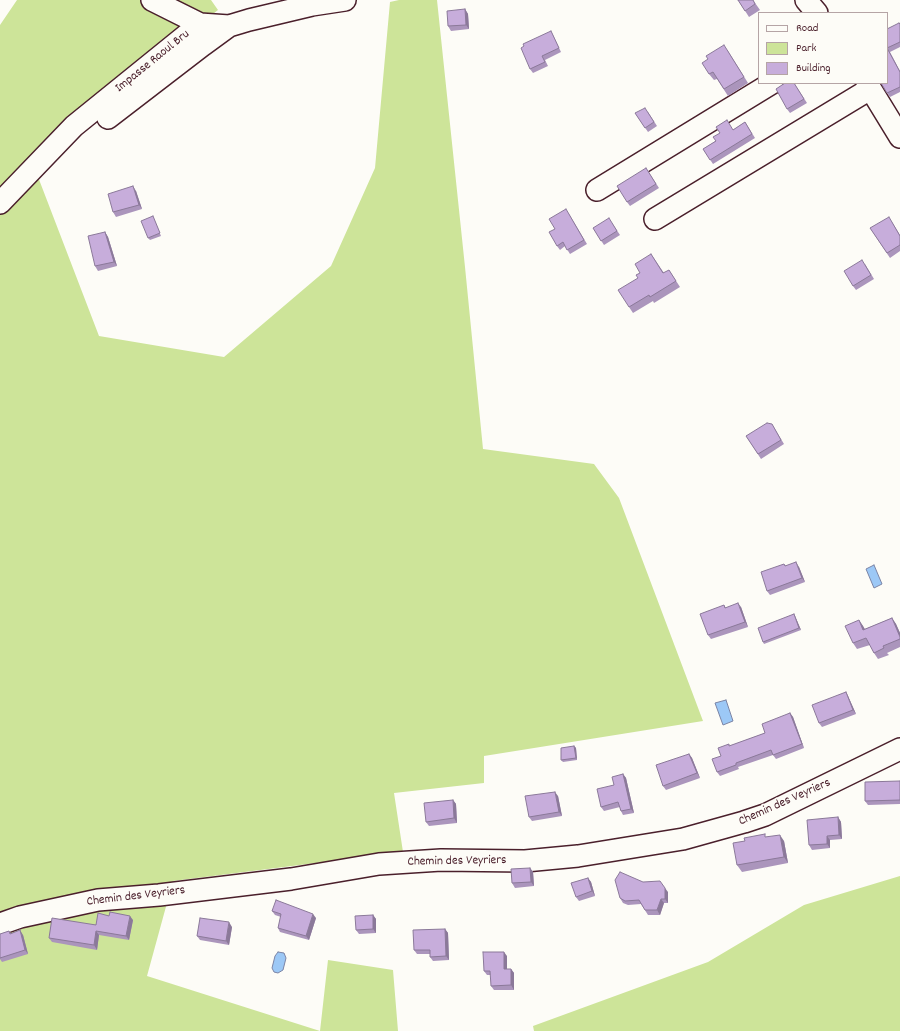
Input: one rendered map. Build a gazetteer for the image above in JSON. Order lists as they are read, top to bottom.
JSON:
{
  "streets": {
    "street": ["Impasse Raoul Bru", "Chemin des Veyriers"]
  },
  "legend": ["Road", "Park", "Building"]
}
